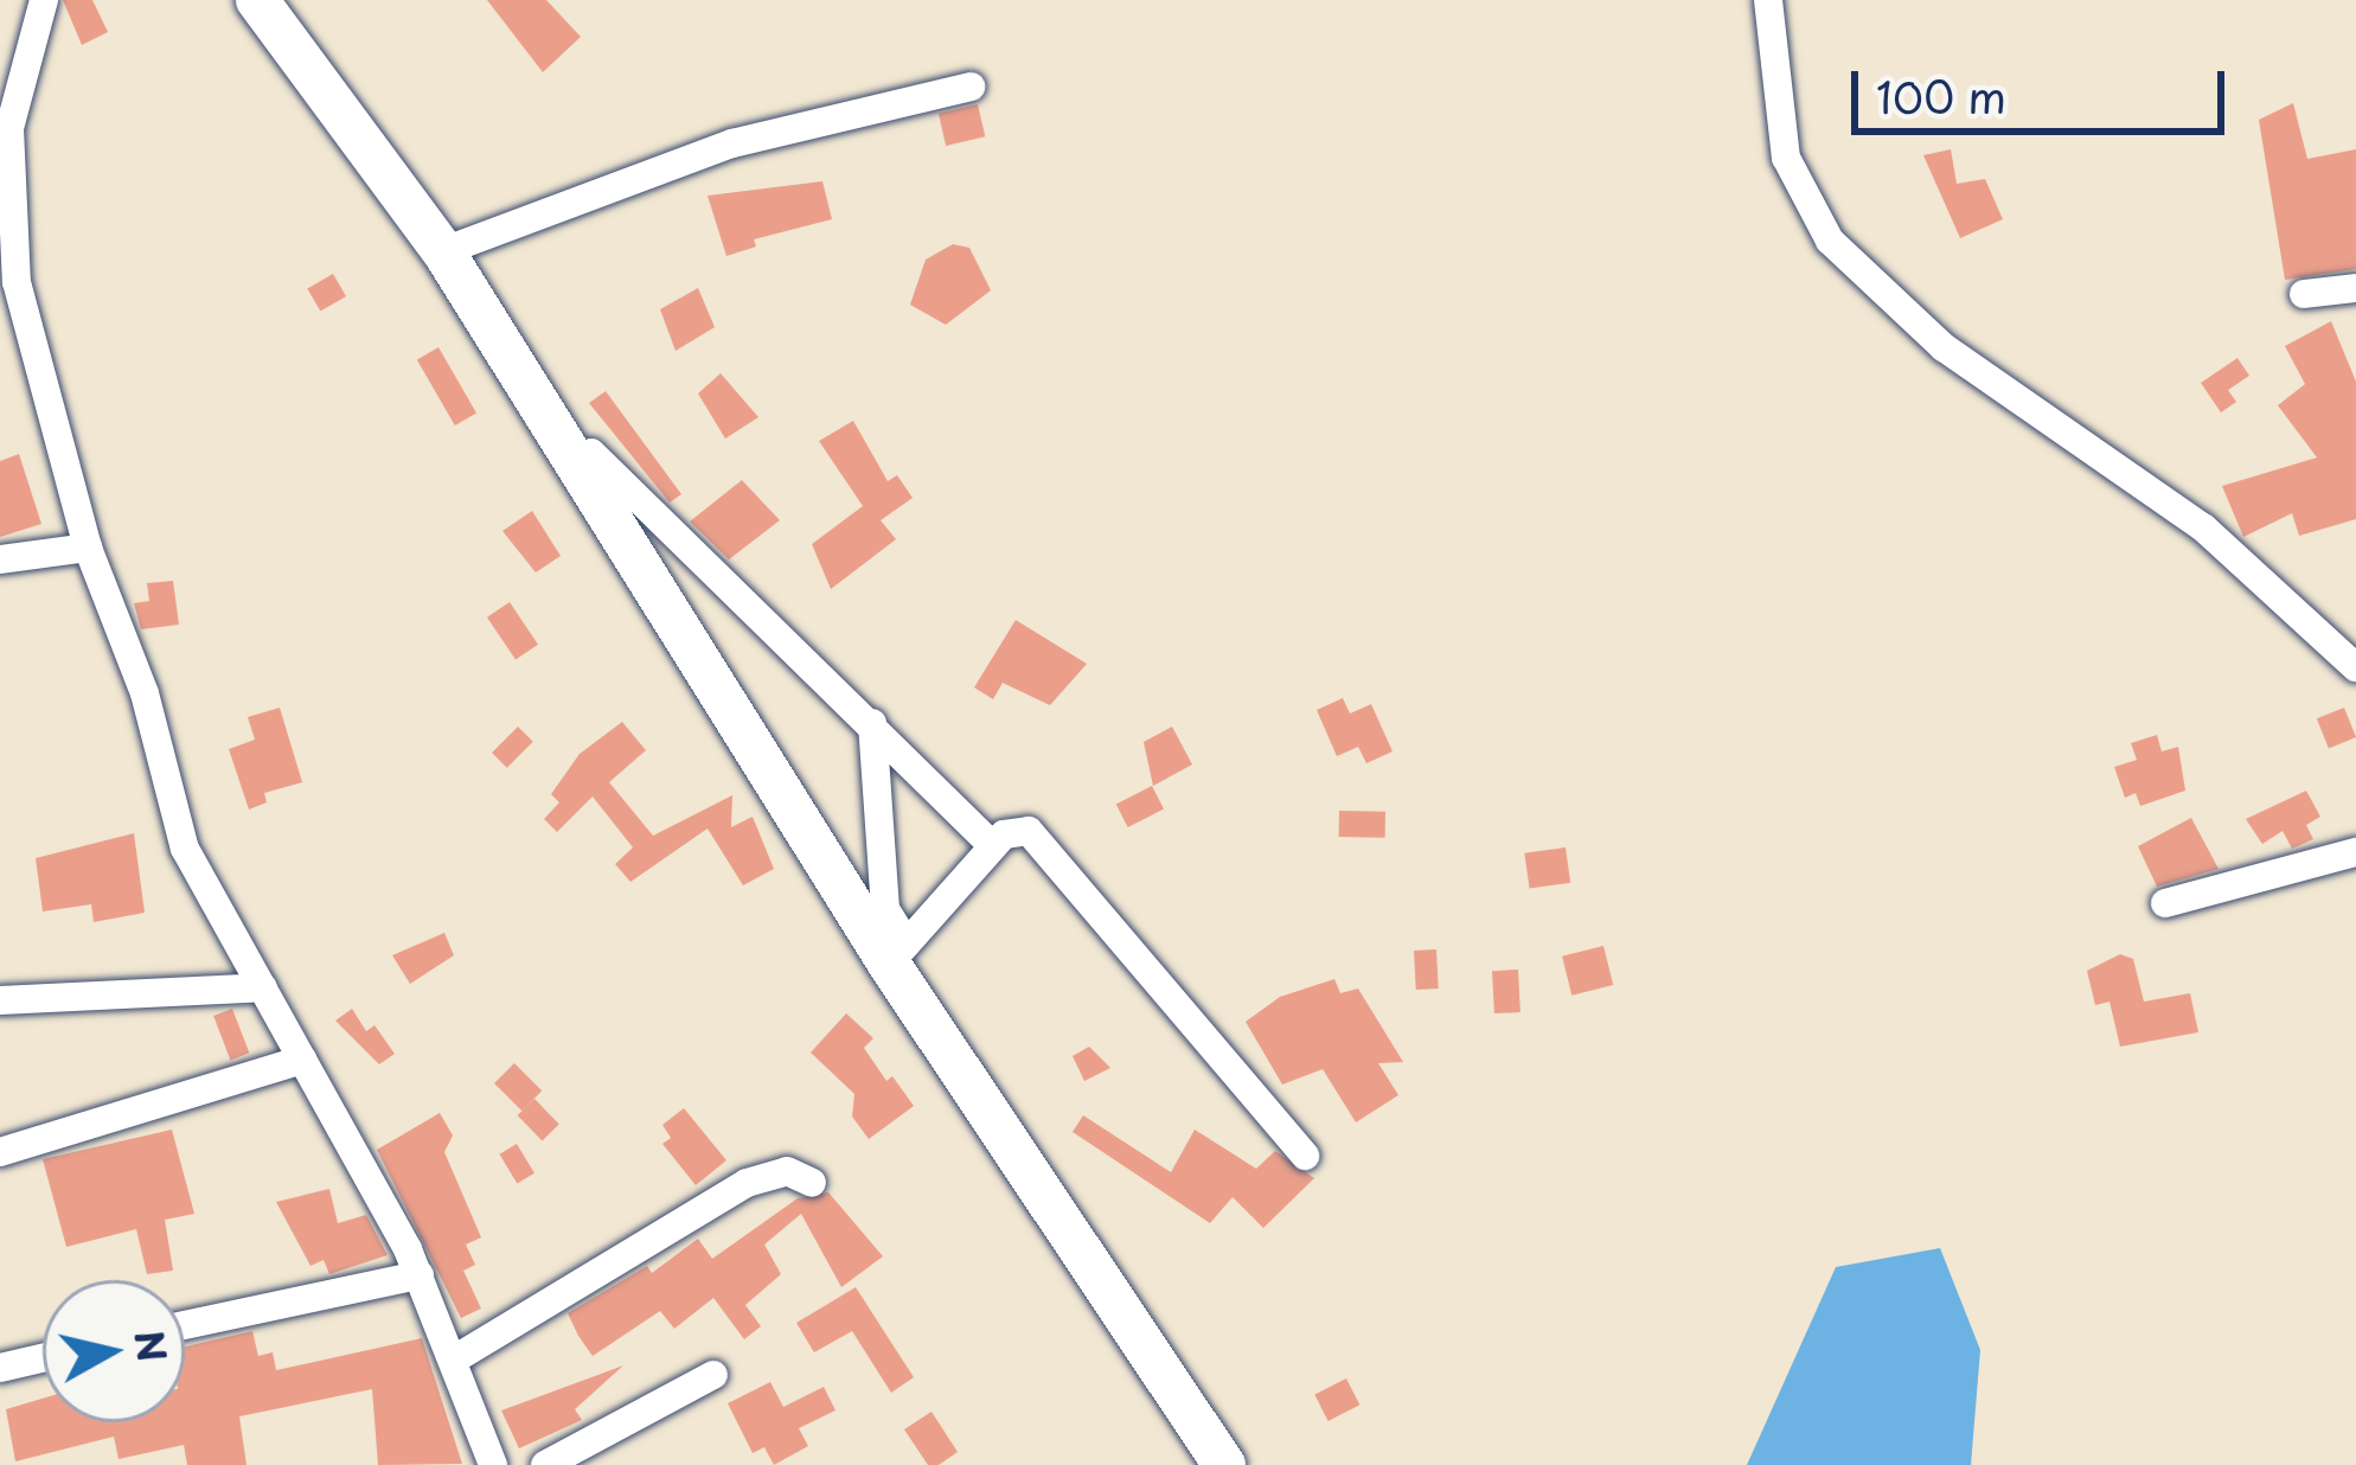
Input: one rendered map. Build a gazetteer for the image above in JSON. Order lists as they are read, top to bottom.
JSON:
{
  "scale_bar": "100 m",
  "north": "right"
}
